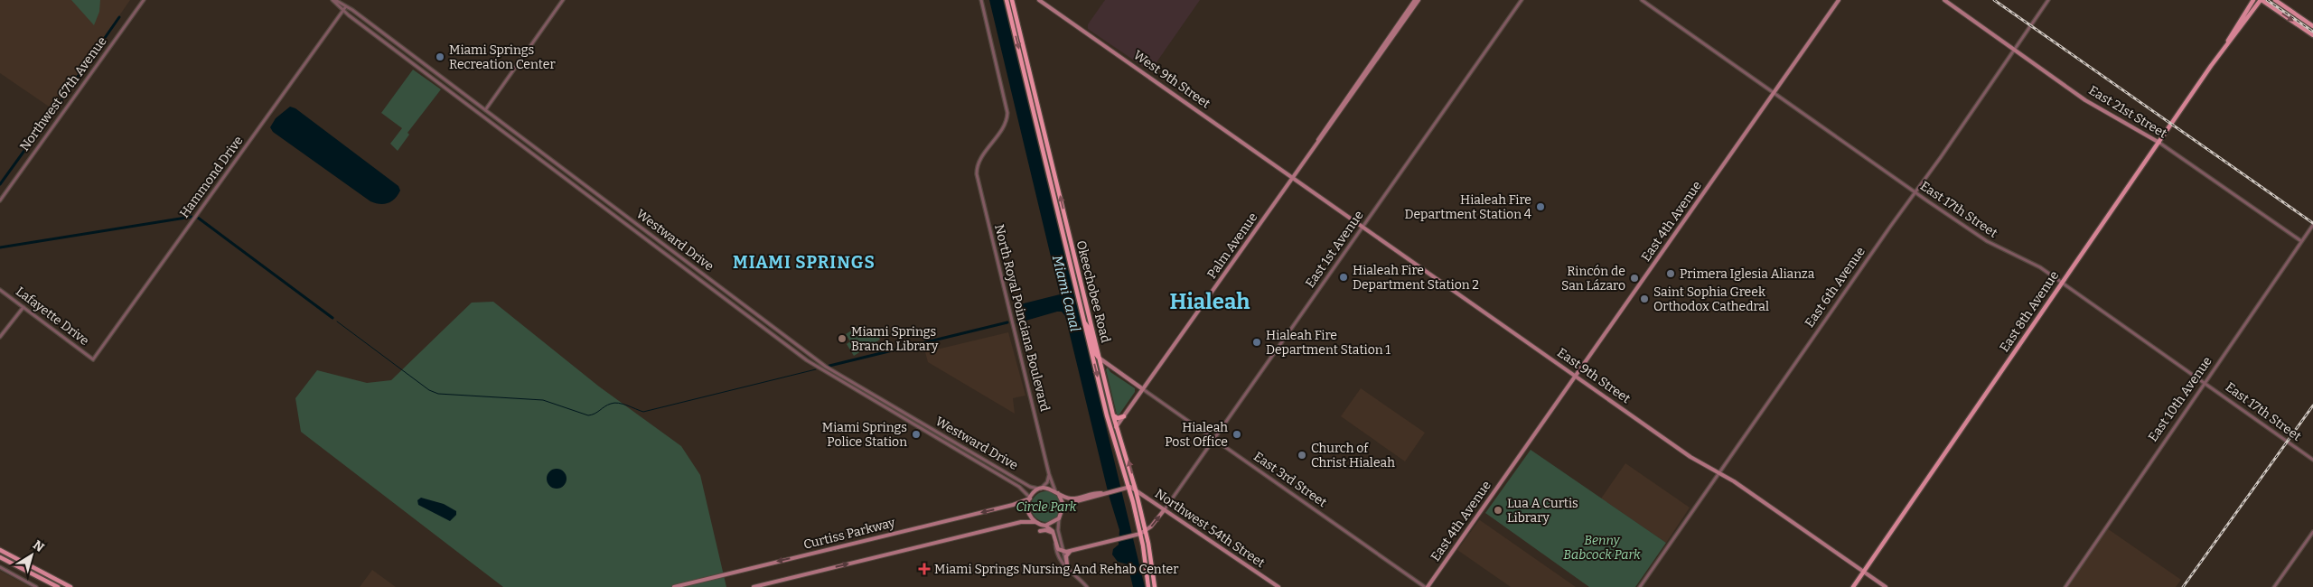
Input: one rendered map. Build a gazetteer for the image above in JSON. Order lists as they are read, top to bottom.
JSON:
{
  "streets": {
    "highway": ["Okeechobee Road"],
    "main road": [
      "West 9th Street",
      "East 21st Street",
      "East 4th Avenue",
      "Palm Avenue",
      "East 8th Avenue",
      "East 9th Street",
      "Northwest 54th Street",
      "Curtiss Parkway"
    ],
    "street": [
      "Northwest 67th Avenue",
      "Hammond Drive",
      "East 17th Street",
      "Westward Drive",
      "East 1st Avenue",
      "East 6th Avenue",
      "Lafayette Drive",
      "North Royal Poinciana Boulevard",
      "East 10th Avenue",
      "East 3rd Street"
    ]
  },
  "crossings": [
    ["West 9th Street", "Palm Avenue"],
    ["West 9th Street", "East 9th Street"],
    ["East 21st Street", "East 6th Avenue"],
    ["East 21st Street", "East 8th Avenue"],
    ["East 21st Street", "East 10th Avenue"],
    ["Hammond Drive", "Westward Drive"],
    ["Hammond Drive", "Lafayette Drive"],
    ["East 17th Street", "East 4th Avenue"],
    ["East 17th Street", "East 6th Avenue"],
    ["East 17th Street", "East 8th Avenue"],
    ["East 17th Street", "East 10th Avenue"],
    ["East 4th Avenue", "East 9th Street"],
    ["East 4th Avenue", "East 3rd Street"],
    ["Westward Drive", "North Royal Poinciana Boulevard"],
    ["Westward Drive", "Curtiss Parkway"],
    ["Palm Avenue", "Okeechobee Road"],
    ["Palm Avenue", "East 9th Street"],
    ["Palm Avenue", "East 3rd Street"],
    ["East 1st Avenue", "East 9th Street"],
    ["East 1st Avenue", "East 3rd Street"],
    ["East 1st Avenue", "Northwest 54th Street"],
    ["East 6th Avenue", "East 9th Street"],
    ["Okeechobee Road", "Northwest 54th Street"],
    ["East 8th Avenue", "East 9th Street"],
    ["North Royal Poinciana Boulevard", "Curtiss Parkway"]
  ],
  "districts": ["MIAMI SPRINGS", "Hialeah"],
  "water": ["Miami Canal"],
  "parks": ["Circle Park", "Benny Babcock Park"],
  "places": {
    "other": [
      "Miami Springs Recreation Center",
      "Hialeah Fire Department Station 4",
      "Primera Iglesia Alianza",
      "Hialeah Fire Department Station 2",
      "Rincón de San Lázaro",
      "Saint Sophia Greek Orthodox Cathedral",
      "Miami Springs Branch Library",
      "Hialeah Fire Department Station 1",
      "Miami Springs Police Station",
      "Hialeah Post Office",
      "Church of Christ Hialeah",
      "Lua A Curtis Library"
    ],
    "health": ["Miami Springs Nursing And Rehab Center"]
  },
  "north": "top right"
}
